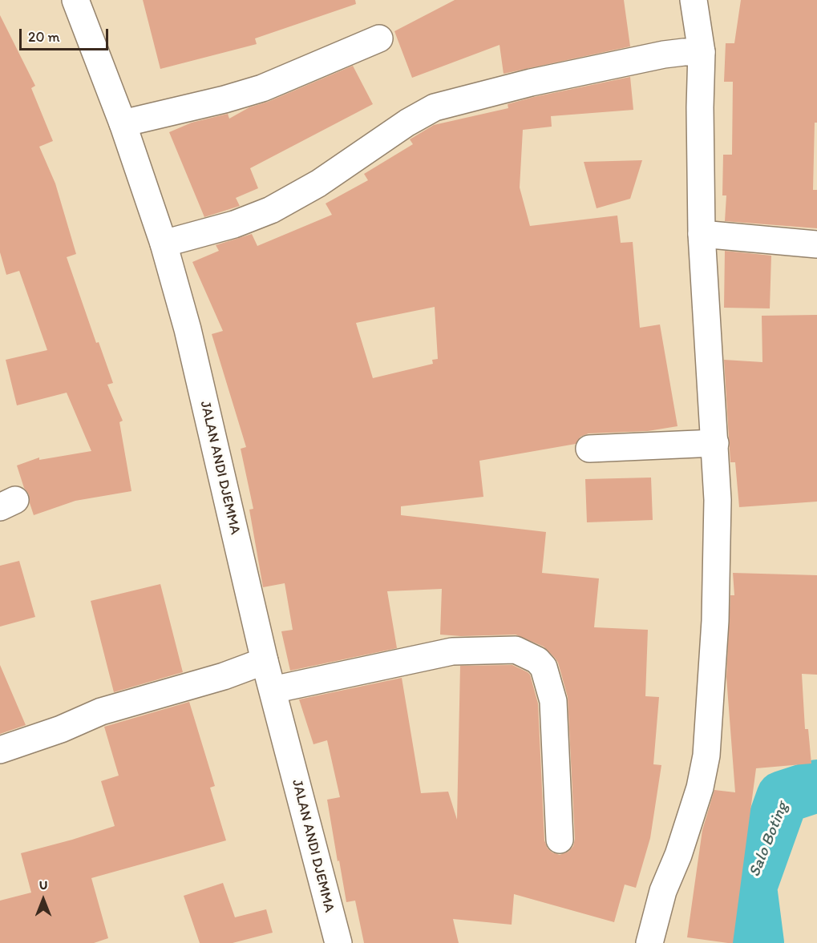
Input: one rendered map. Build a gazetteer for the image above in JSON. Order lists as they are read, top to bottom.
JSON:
{
  "streets": {
    "main road": ["JALAN ANDI DJEMMA"]
  },
  "water": ["Salo Boting"],
  "scale_bar": "20 m",
  "north": "top"
}
